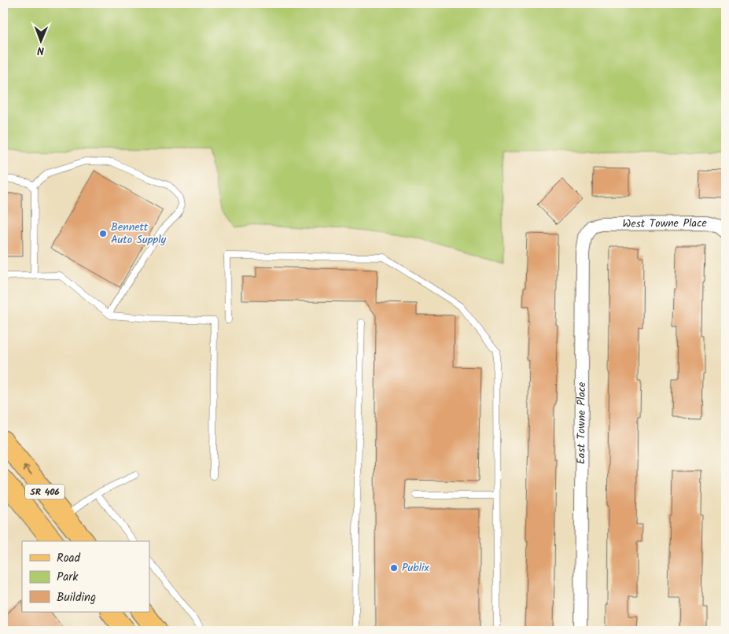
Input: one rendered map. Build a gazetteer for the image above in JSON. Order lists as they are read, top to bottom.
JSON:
{
  "streets": {
    "main road": ["SR 406"],
    "street": ["West Towne Place", "East Towne Place"]
  },
  "crossings": [
    ["West Towne Place", "East Towne Place"]
  ],
  "places": ["Bennett Auto Supply", "Publix"],
  "legend": ["Road", "Park", "Building"],
  "north": "bottom"
}
